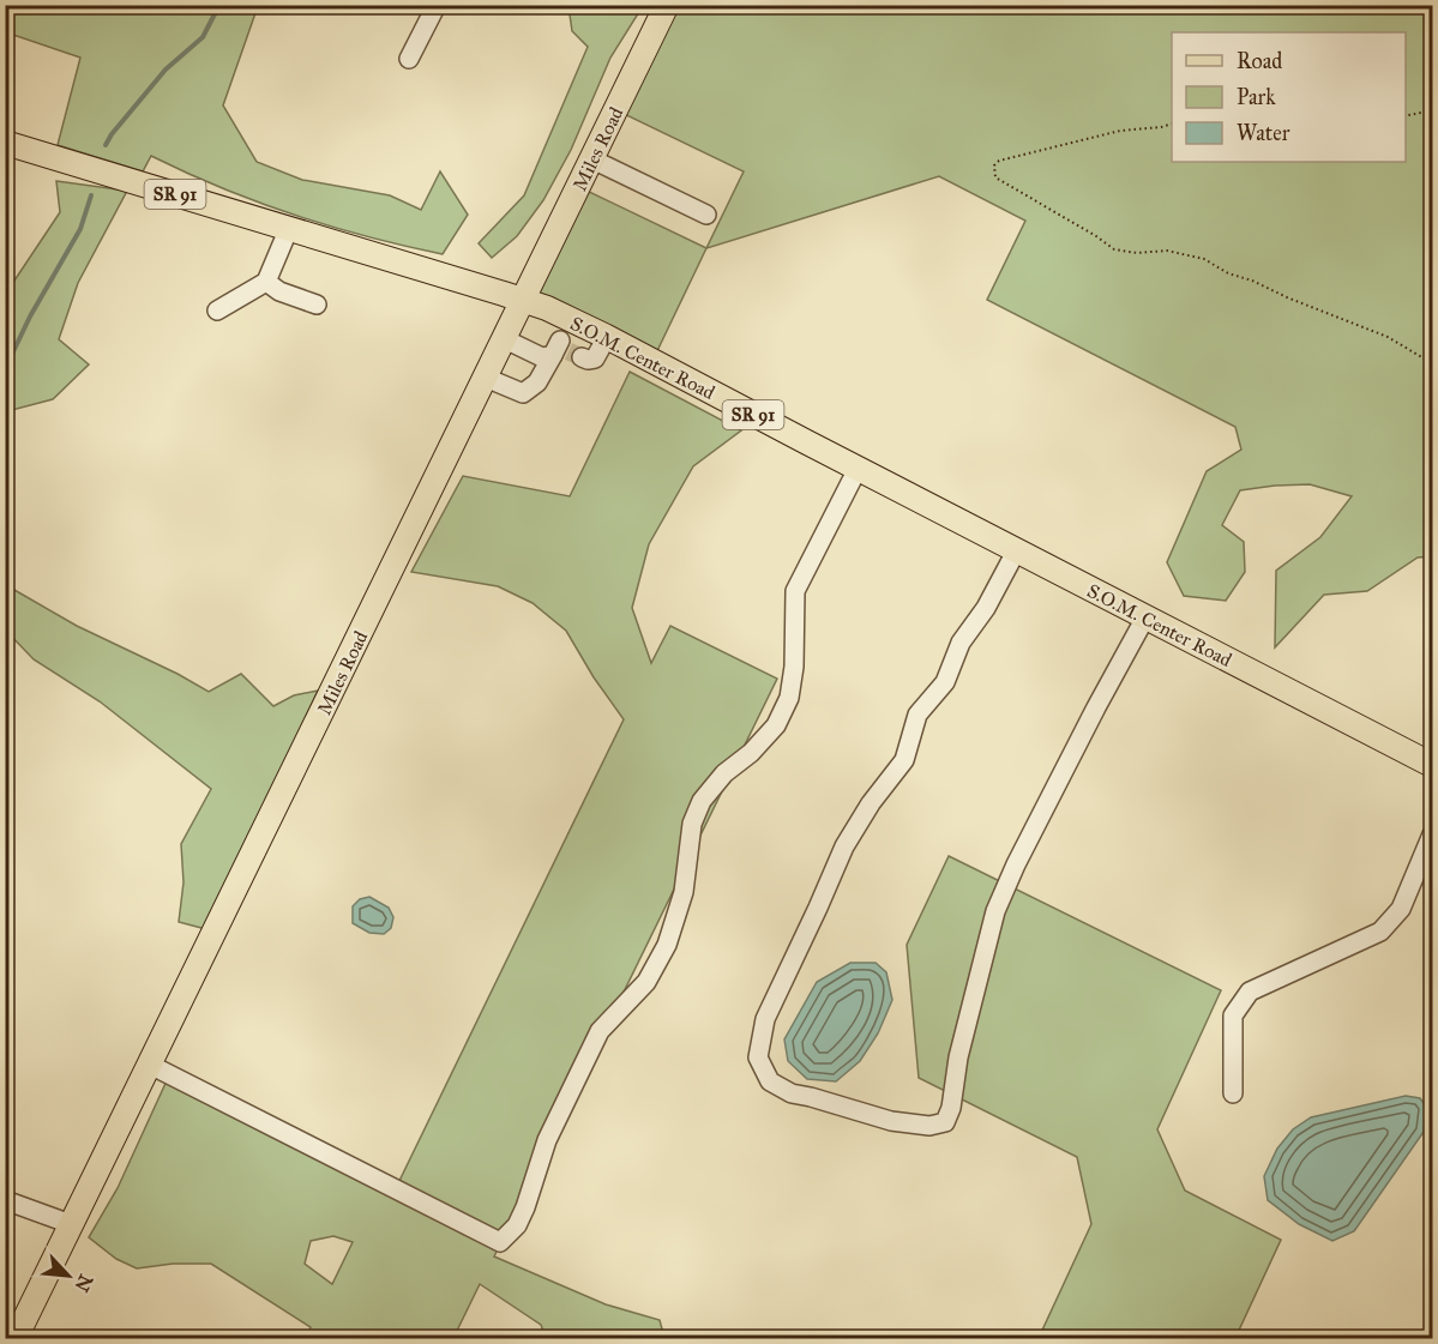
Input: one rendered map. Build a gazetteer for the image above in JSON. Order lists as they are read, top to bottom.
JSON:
{
  "streets": {
    "main road": ["Miles Road", "SR 91", "S.O.M. Center Road"]
  },
  "crossings": [
    ["Miles Road", "S.O.M. Center Road"]
  ],
  "legend": ["Road", "Park", "Water"],
  "north": "bottom right"
}
